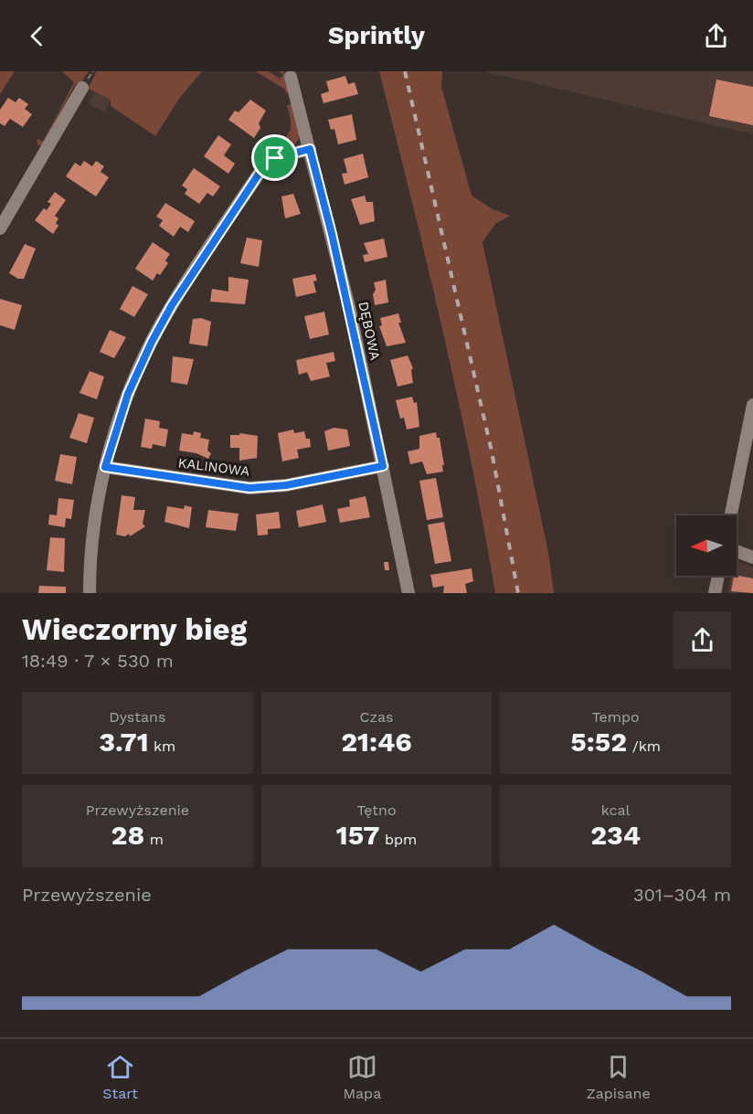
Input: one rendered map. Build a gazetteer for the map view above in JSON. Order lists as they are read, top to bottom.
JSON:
{
  "streets": {
    "street": ["DĘBOWA", "KALINOWA"]
  },
  "crossings": [
    ["DĘBOWA", "KALINOWA"]
  ],
  "north": "left",
  "page": {
    "header": "Sprintly",
    "heading": ["Wieczorny bieg", "18:49 · 7 × 530 m"],
    "stats": [
      ["Dystans", "3.71 km"],
      ["Czas", "21:46"],
      ["Tempo", "5:52 /km"],
      ["Przewyższenie", "28 m"],
      ["Tętno", "157 bpm"],
      ["kcal", "234"]
    ],
    "chart": ["Przewyższenie", "301–304 m"],
    "tabs": ["Start", "Mapa", "Zapisane"]
  }
}
